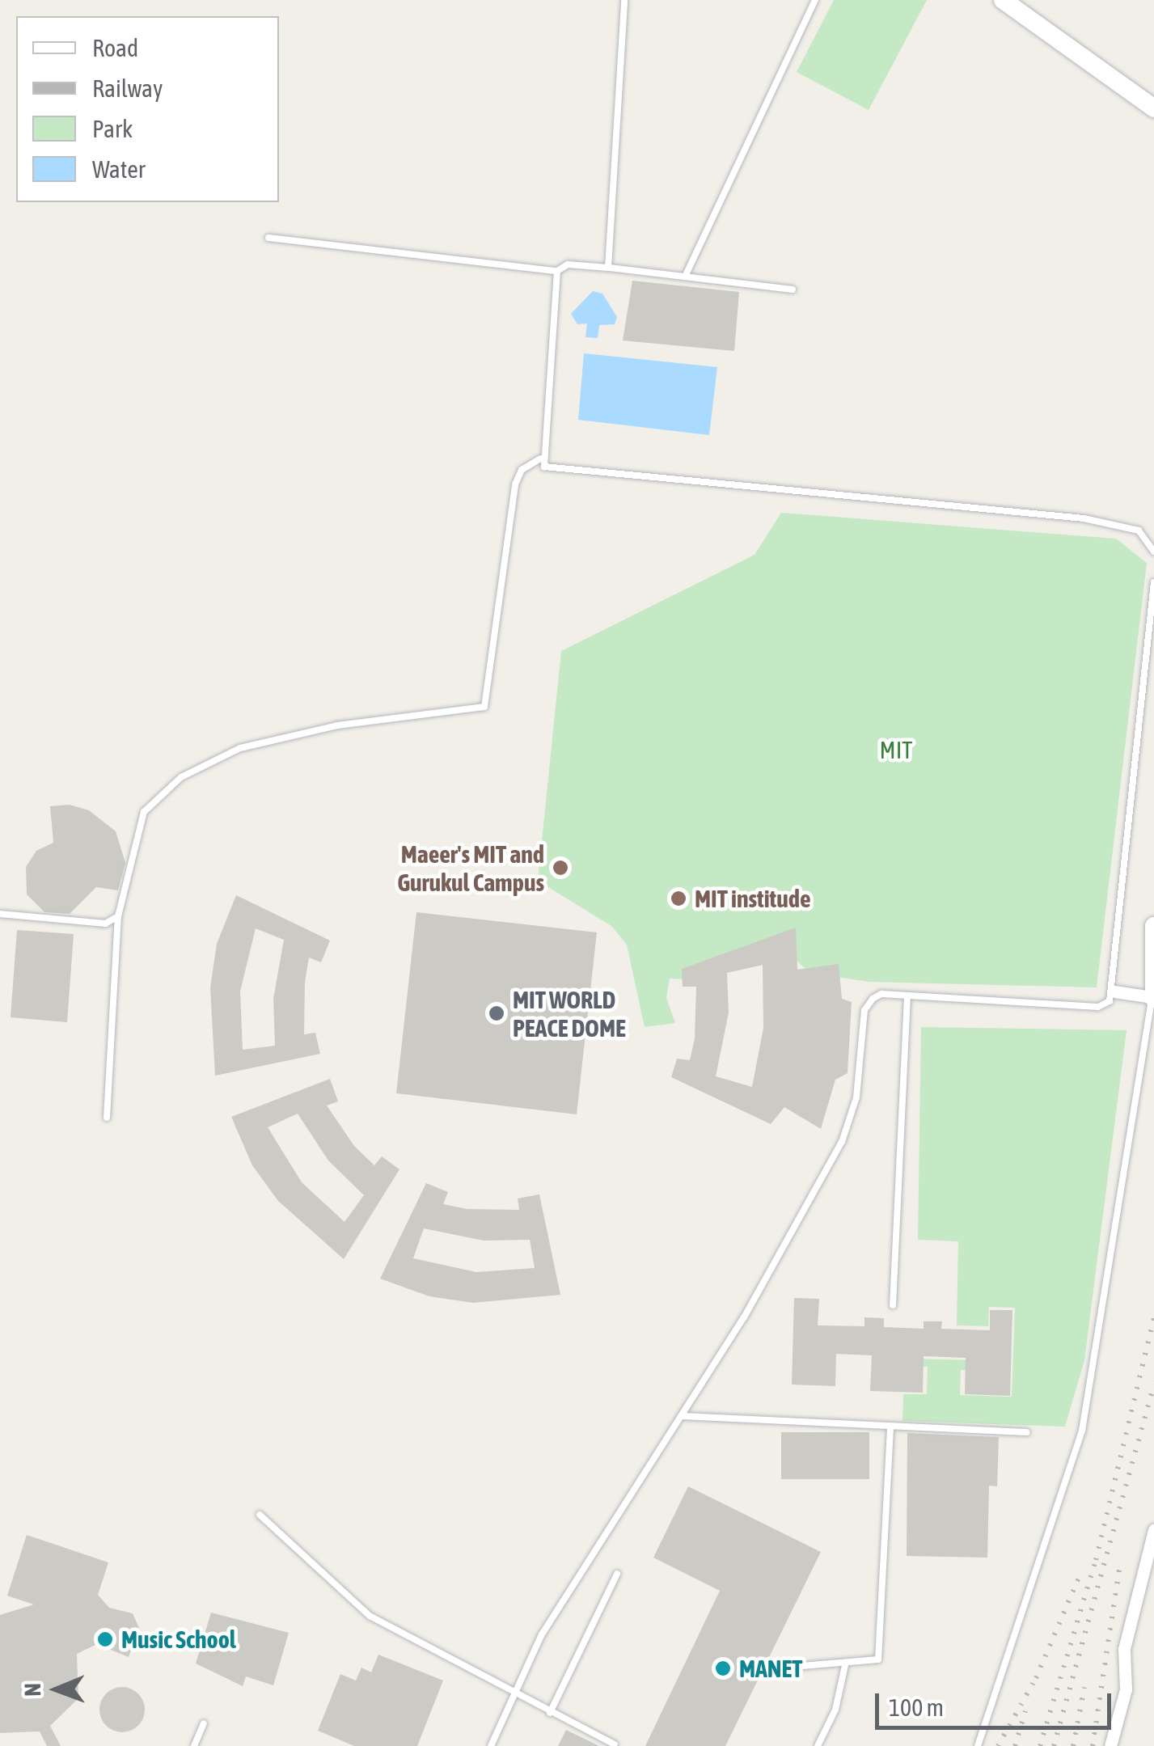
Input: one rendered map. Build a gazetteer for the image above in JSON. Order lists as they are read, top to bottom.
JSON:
{
  "parks": ["MIT"],
  "places": [
    "Maeer's MIT and Gurukul Campus",
    "MIT institude",
    "MIT WORLD PEACE DOME",
    "Music School",
    "MANET"
  ],
  "legend": [
    "Road",
    "Railway",
    "Park",
    "Water"
  ],
  "scale_bar": "100 m",
  "north": "left"
}
